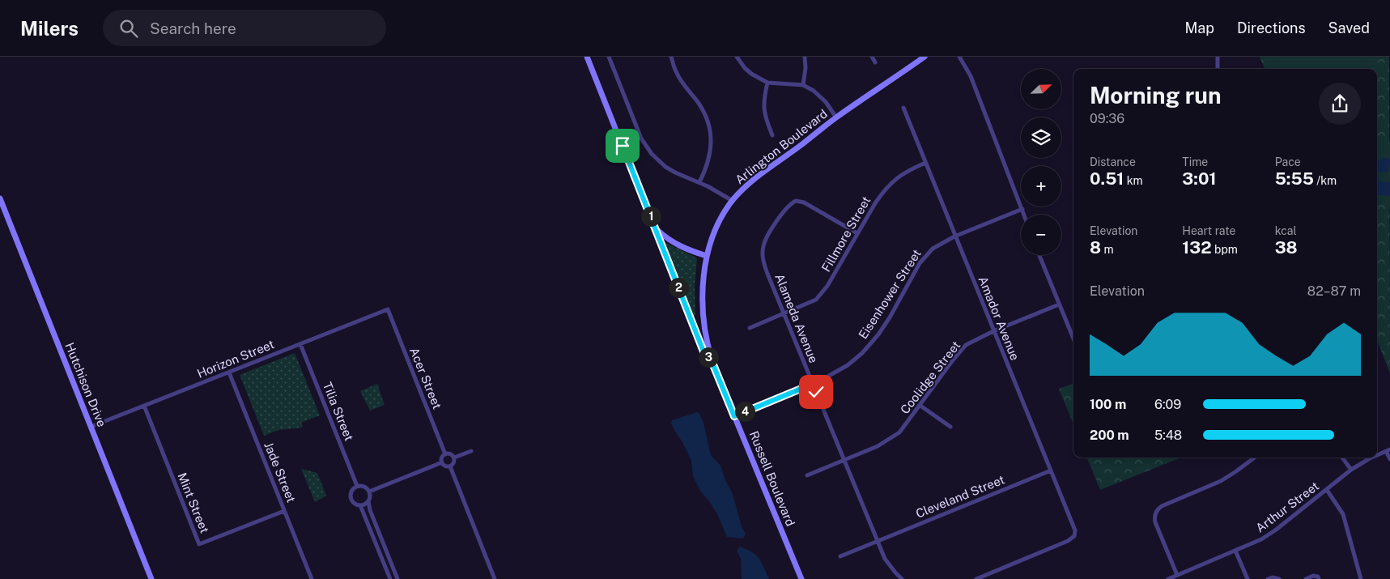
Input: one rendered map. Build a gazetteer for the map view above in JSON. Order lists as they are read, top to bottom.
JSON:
{
  "streets": {
    "main road": ["Arlington Boulevard", "Hutchison Drive", "Russell Boulevard"],
    "street": [
      "Fillmore Street",
      "Eisenhower Street",
      "Alameda Avenue",
      "Amador Avenue",
      "Horizon Street",
      "Coolidge Street",
      "Acer Street",
      "Tilia Street",
      "Jade Street",
      "Cleveland Street",
      "Mint Street",
      "Arthur Street"
    ]
  },
  "crossings": [
    ["Arlington Boulevard", "Russell Boulevard"],
    ["Fillmore Street", "Alameda Avenue"],
    ["Fillmore Street", "Amador Avenue"],
    ["Eisenhower Street", "Alameda Avenue"],
    ["Eisenhower Street", "Amador Avenue"],
    ["Eisenhower Street", "Russell Boulevard"],
    ["Alameda Avenue", "Coolidge Street"],
    ["Alameda Avenue", "Cleveland Street"],
    ["Amador Avenue", "Coolidge Street"],
    ["Amador Avenue", "Cleveland Street"],
    ["Horizon Street", "Acer Street"],
    ["Horizon Street", "Hutchison Drive"],
    ["Horizon Street", "Tilia Street"],
    ["Horizon Street", "Jade Street"],
    ["Horizon Street", "Mint Street"],
    ["Jade Street", "Mint Street"]
  ],
  "north": "top right",
  "page": {
    "header": "Milers",
    "search": "Search here",
    "nav": ["Map", "Directions", "Saved"],
    "map_buttons": ["+", "−"],
    "heading": ["Morning run", "09:36"],
    "stats": [
      ["Distance", "0.51 km"],
      ["Time", "3:01"],
      ["Pace", "5:55 /km"],
      ["Elevation", "8 m"],
      ["Heart rate", "132 bpm"],
      ["kcal", "38"]
    ],
    "pins": [
      "1",
      "2",
      "3",
      "4"
    ],
    "chart": ["Elevation", "82–87 m"],
    "list": [
      {
        "name": "100 m",
        "note": "6:09"
      },
      {
        "name": "200 m",
        "note": "5:48"
      }
    ]
  }
}
